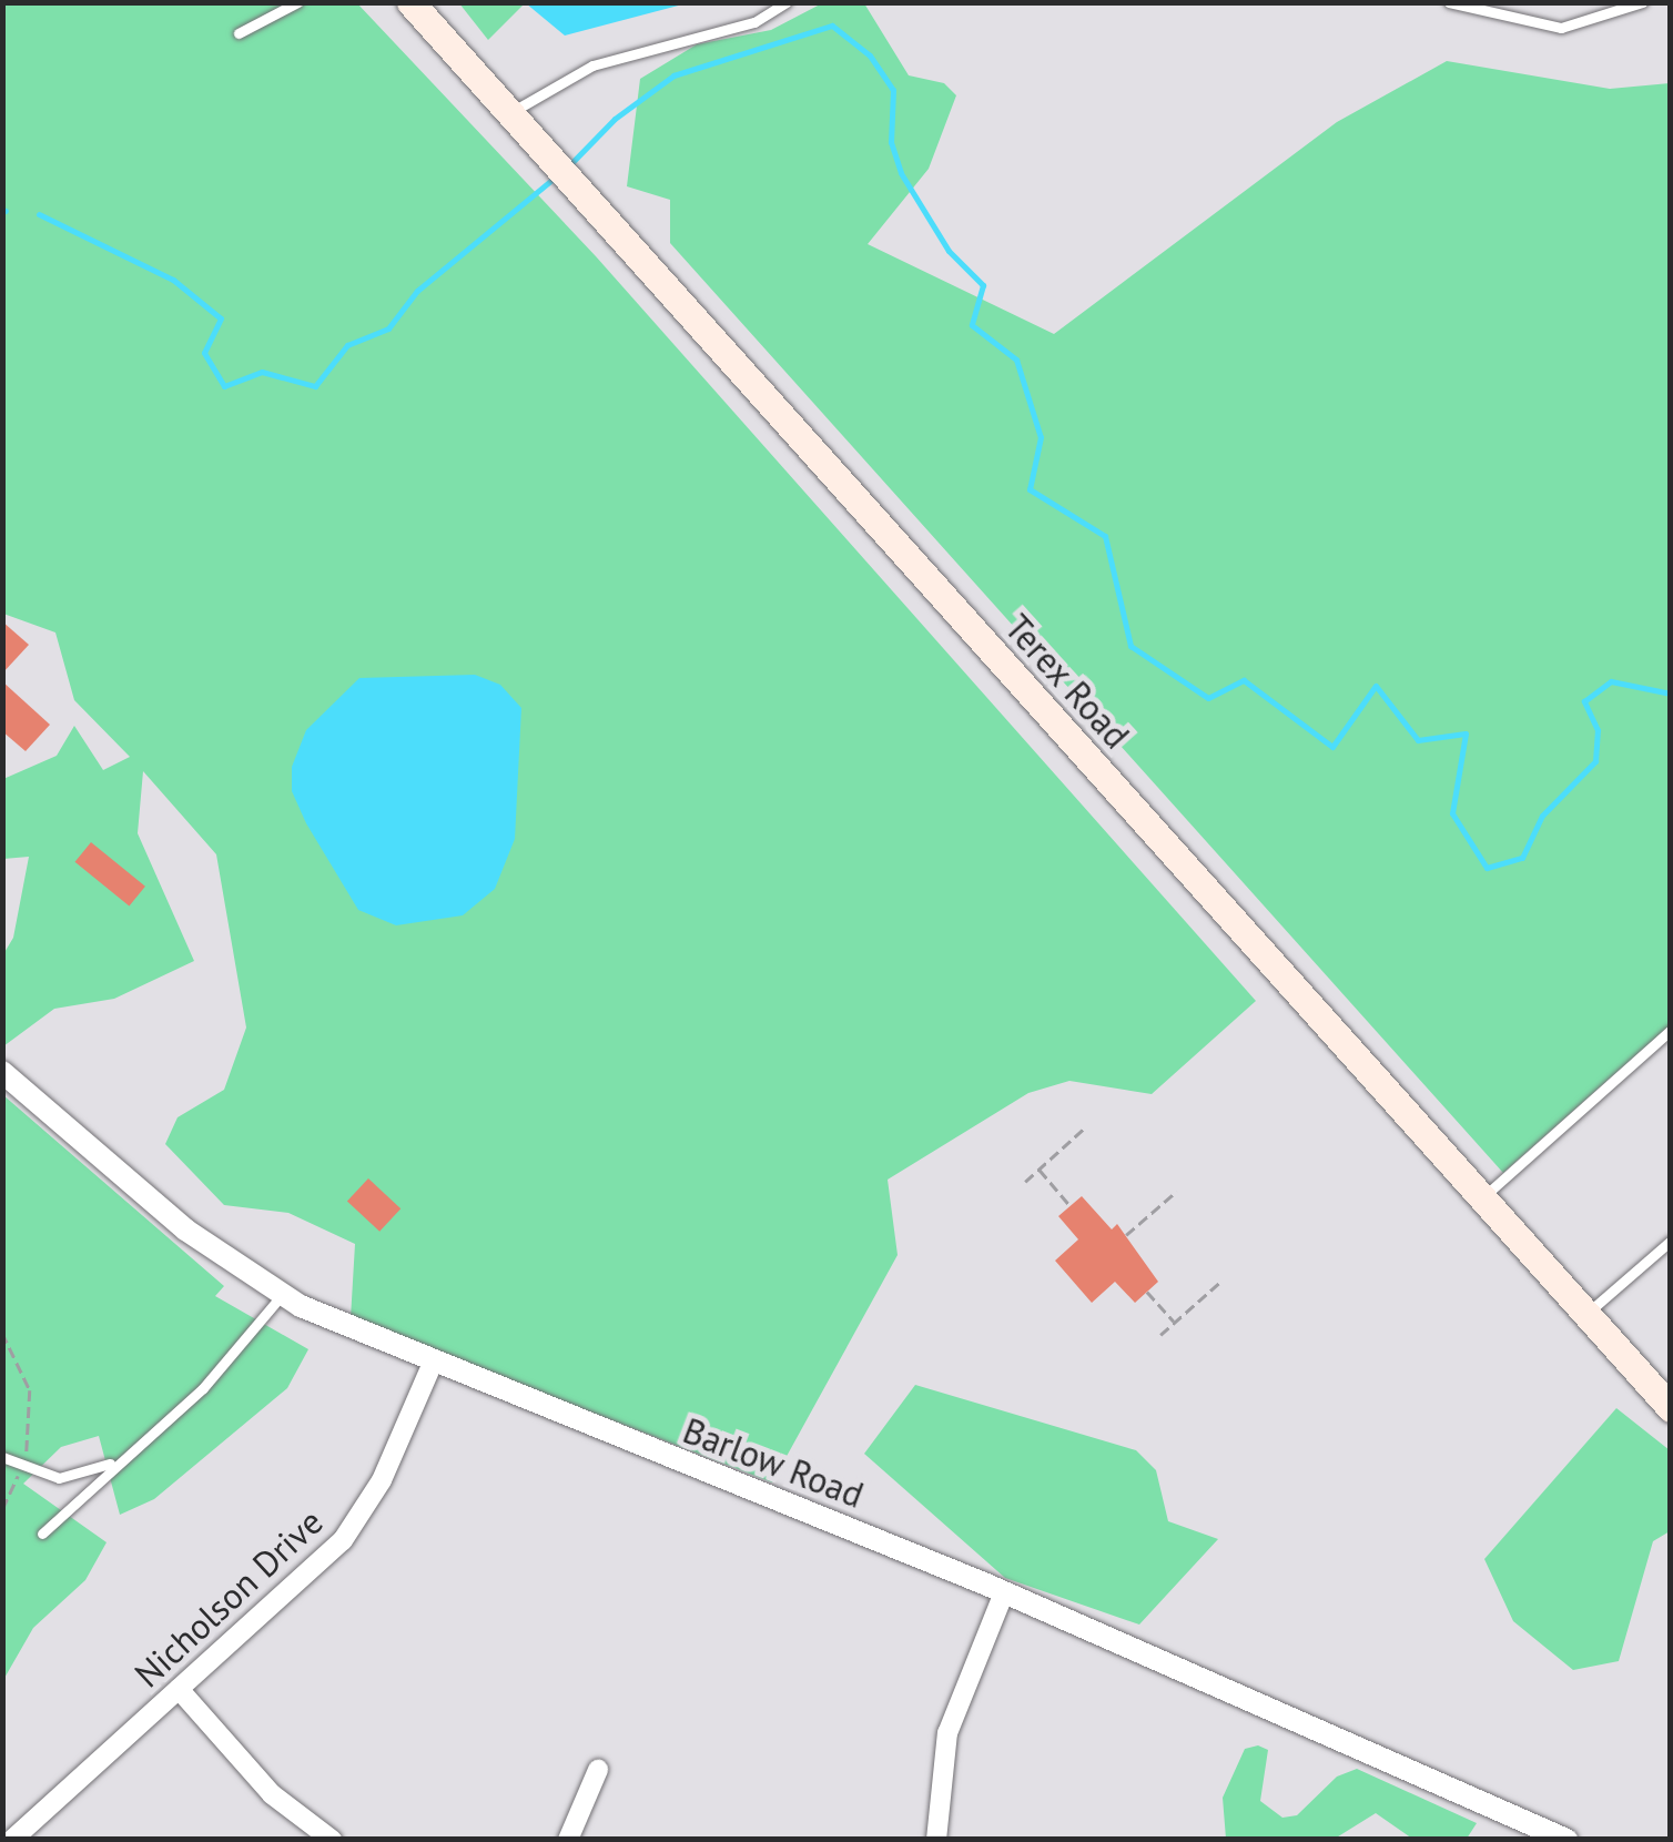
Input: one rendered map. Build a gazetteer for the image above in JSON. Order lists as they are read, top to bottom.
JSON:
{
  "streets": {
    "main road": ["Terex Road"],
    "street": ["Barlow Road", "Nicholson Drive"]
  },
  "crossings": [
    ["Barlow Road", "Nicholson Drive"]
  ]
}
